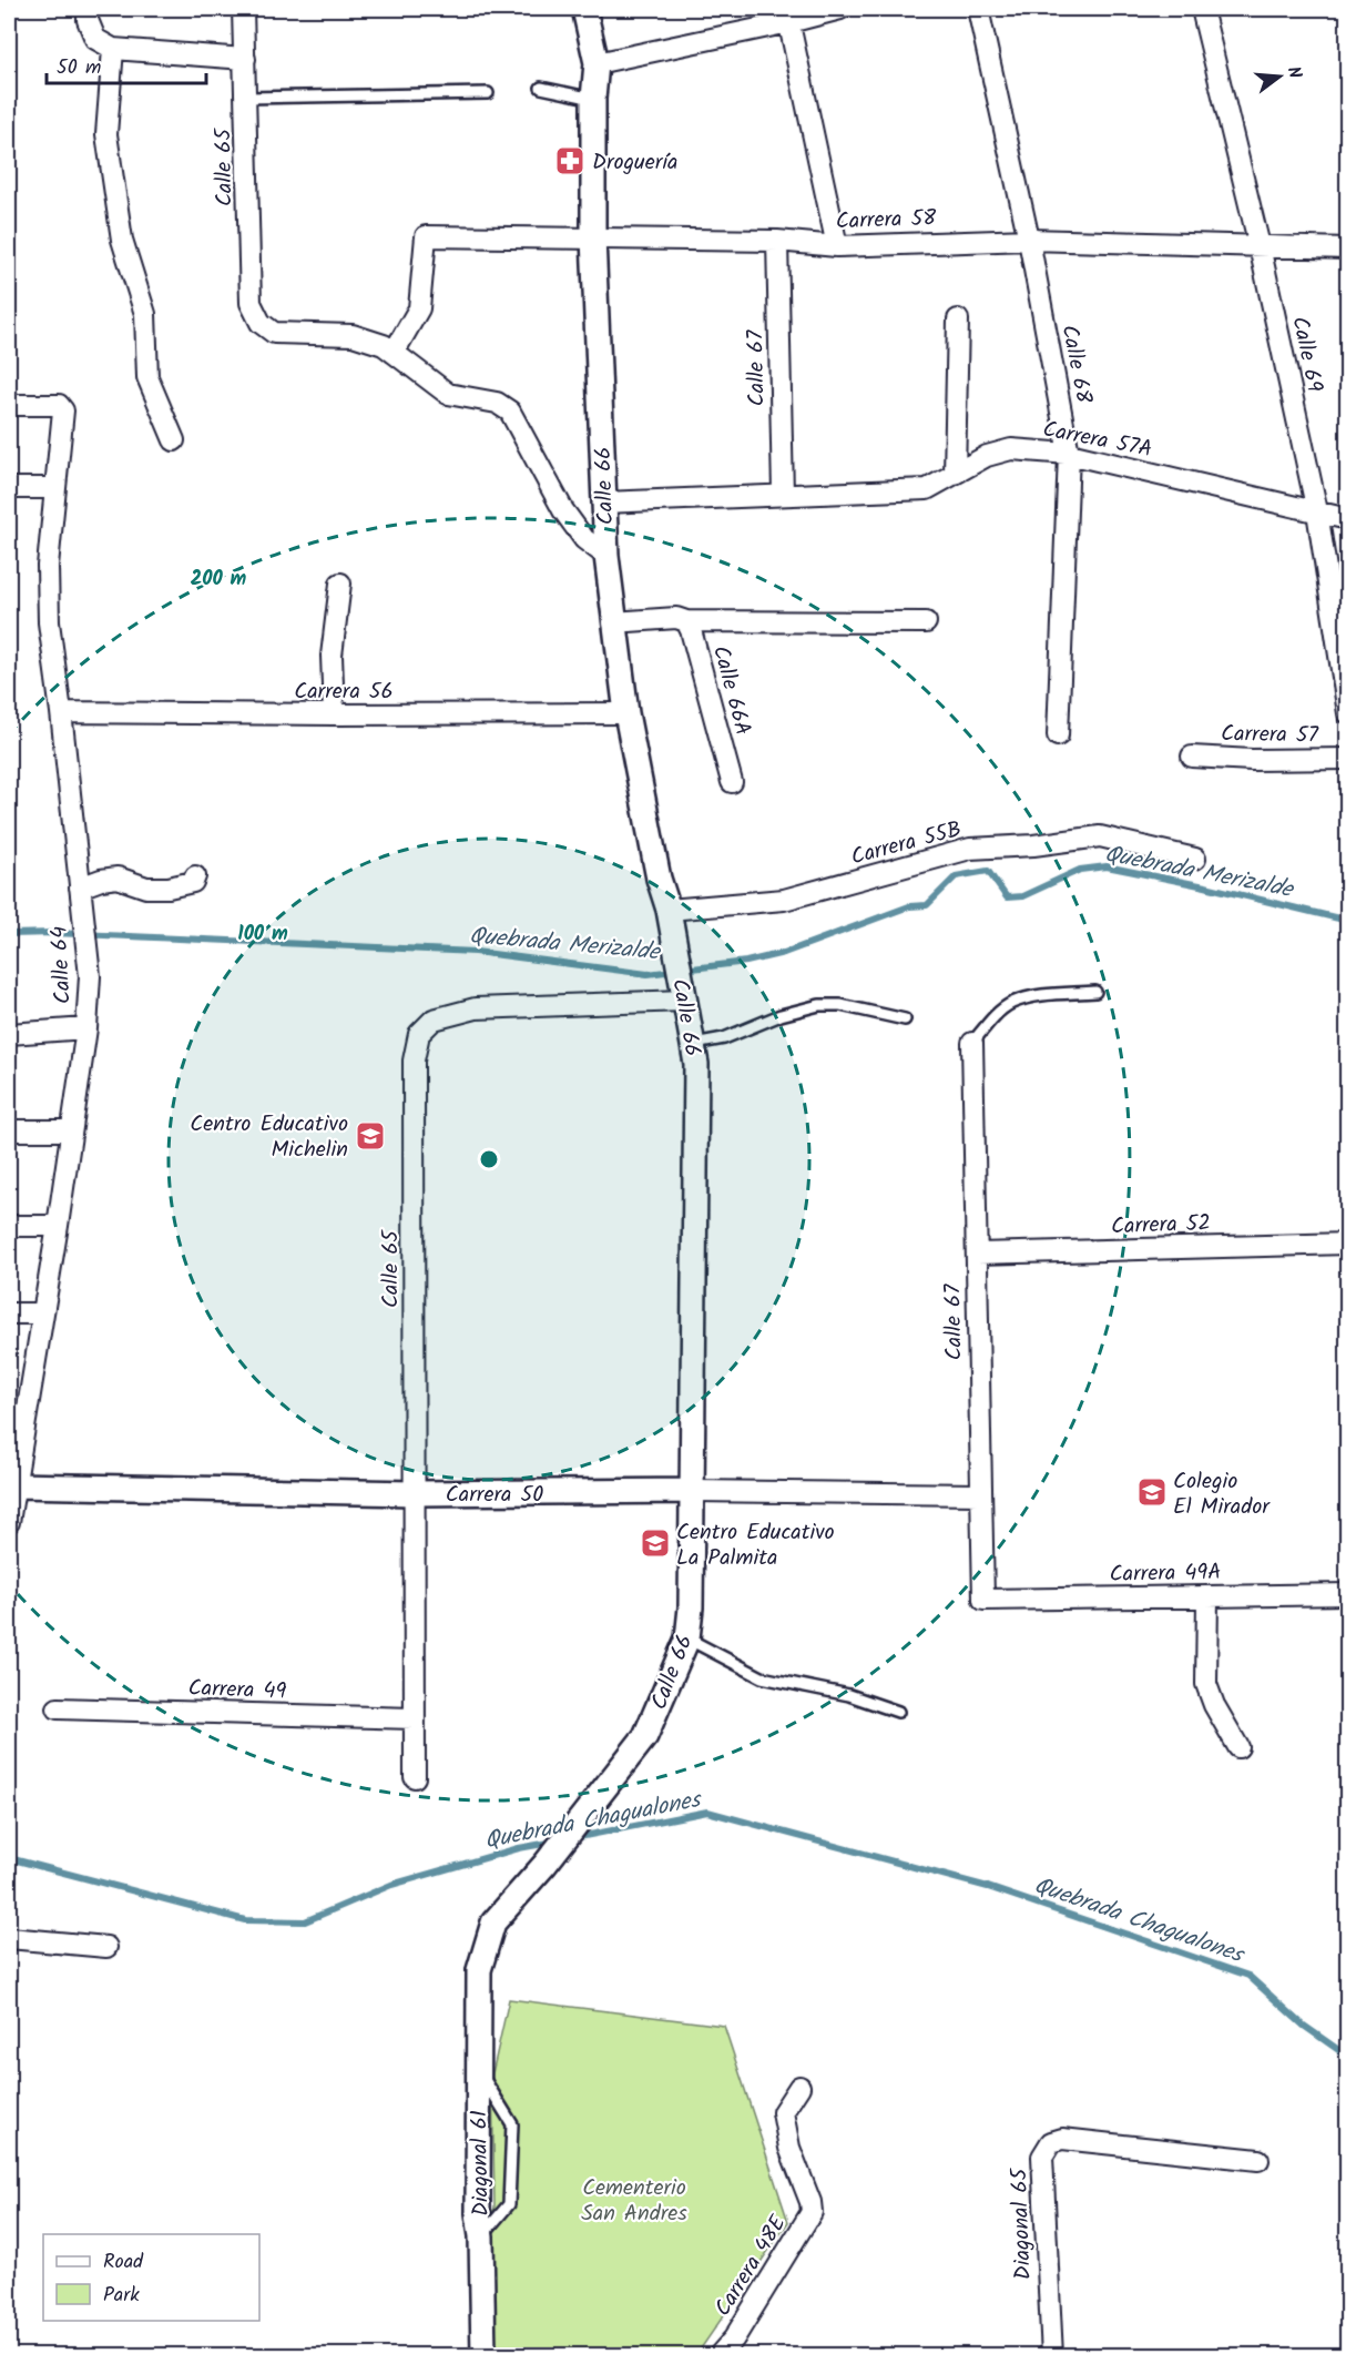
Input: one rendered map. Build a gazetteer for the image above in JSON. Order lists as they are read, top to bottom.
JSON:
{
  "streets": {
    "street": [
      "Calle 65",
      "Carrera 58",
      "Calle 69",
      "Calle 68",
      "Calle 67",
      "Carrera 57A",
      "Calle 66",
      "Carrera 56",
      "Calle 66A",
      "Carrera 57",
      "Carrera 55B",
      "Calle 64",
      "Carrera 52",
      "Carrera 50",
      "Carrera 49A",
      "Carrera 49",
      "Diagonal 61",
      "Diagonal 65",
      "Carrera 48E"
    ]
  },
  "crossings": [
    ["Calle 65", "Carrera 58"],
    ["Calle 65", "Calle 66"],
    ["Calle 65", "Carrera 50"],
    ["Calle 65", "Carrera 49"],
    ["Carrera 58", "Calle 69"],
    ["Carrera 58", "Calle 68"],
    ["Carrera 58", "Calle 67"],
    ["Carrera 58", "Calle 66"],
    ["Calle 69", "Carrera 57A"],
    ["Calle 68", "Carrera 57A"],
    ["Calle 67", "Carrera 57A"],
    ["Calle 67", "Carrera 52"],
    ["Calle 67", "Carrera 50"],
    ["Calle 67", "Carrera 49A"],
    ["Carrera 57A", "Calle 66"],
    ["Calle 66", "Carrera 56"],
    ["Calle 66", "Carrera 55B"],
    ["Calle 66", "Carrera 50"],
    ["Calle 66", "Diagonal 61"],
    ["Carrera 56", "Calle 64"],
    ["Calle 64", "Carrera 50"]
  ],
  "water": ["Quebrada Merizalde", "Quebrada Chagualones"],
  "parks": ["Cementerio San Andres"],
  "places": {
    "pharmacy": ["Droguería"],
    "school or university": ["Centro Educativo Michelin", "Colegio El Mirador", "Centro Educativo La Palmita"]
  },
  "legend": ["Road", "Park"],
  "scale_bar": "50 m",
  "north": "right",
  "rings": ["200 m", "100 m"]
}
